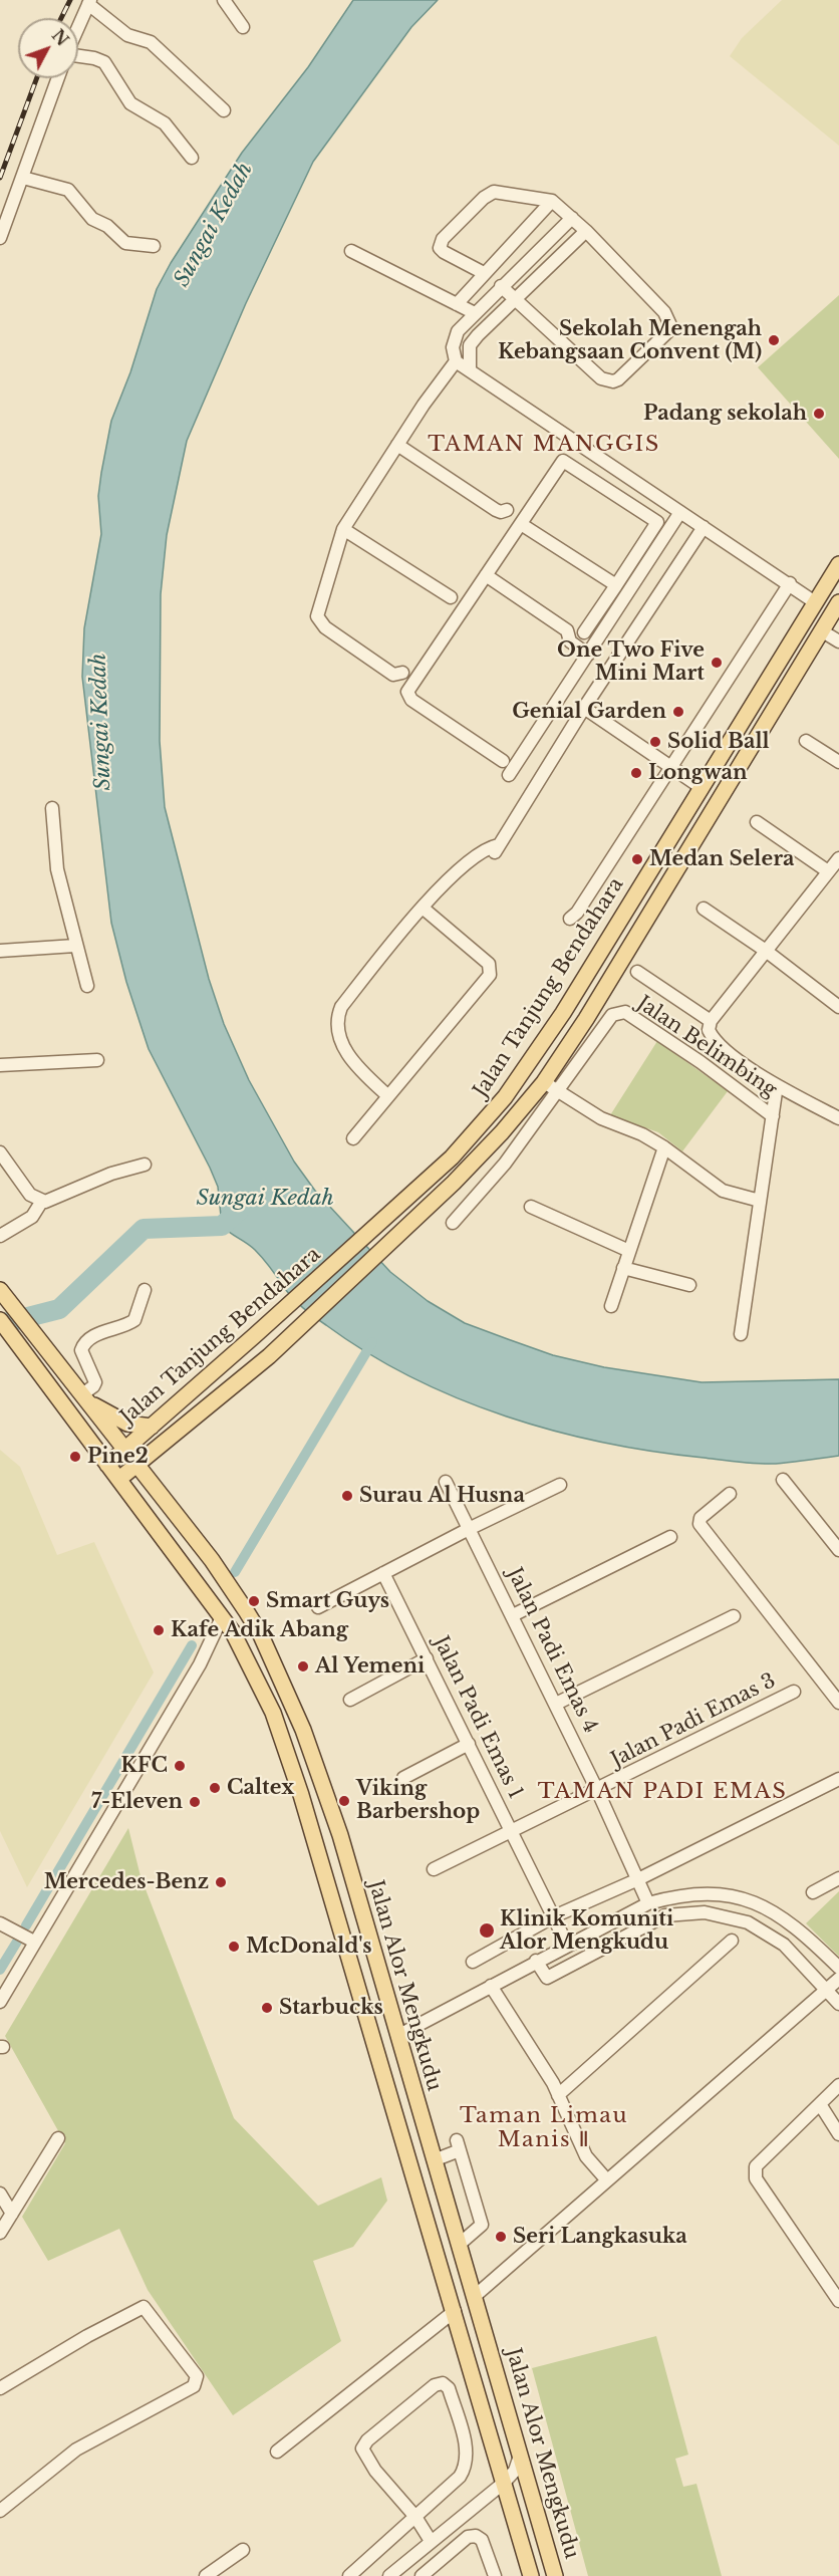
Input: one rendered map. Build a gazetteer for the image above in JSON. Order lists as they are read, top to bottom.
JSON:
{
  "streets": {
    "main road": ["Jalan Tanjung Bendahara", "Jalan Alor Mengkudu"],
    "street": [
      "Jalan Belimbing",
      "Jalan Padi Emas 4",
      "Jalan Padi Emas 1",
      "Jalan Padi Emas 3"
    ]
  },
  "crossings": [
    ["Jalan Tanjung Bendahara", "Jalan Alor Mengkudu"],
    ["Jalan Padi Emas 4", "Jalan Padi Emas 3"],
    ["Jalan Padi Emas 1", "Jalan Padi Emas 3"]
  ],
  "districts": ["TAMAN MANGGIS", "TAMAN PADI EMAS", "Taman Limau Manis Ⅱ"],
  "water": ["Sungai Kedah"],
  "places": [
    "Sekolah Menengah Kebangsaan Convent (M)",
    "Padang sekolah",
    "One Two Five Mini Mart",
    "Genial Garden",
    "Solid Ball",
    "Longwan",
    "Medan Selera",
    "Pine2",
    "Surau Al Husna",
    "Smart Guys",
    "Kafe Adik Abang",
    "Al Yemeni",
    "KFC",
    "Caltex",
    "Viking Barbershop",
    "7-Eleven",
    "Mercedes-Benz",
    "Klinik Komuniti Alor Mengkudu",
    "McDonald's",
    "Starbucks",
    "Seri Langkasuka"
  ],
  "north": "top right"
}
